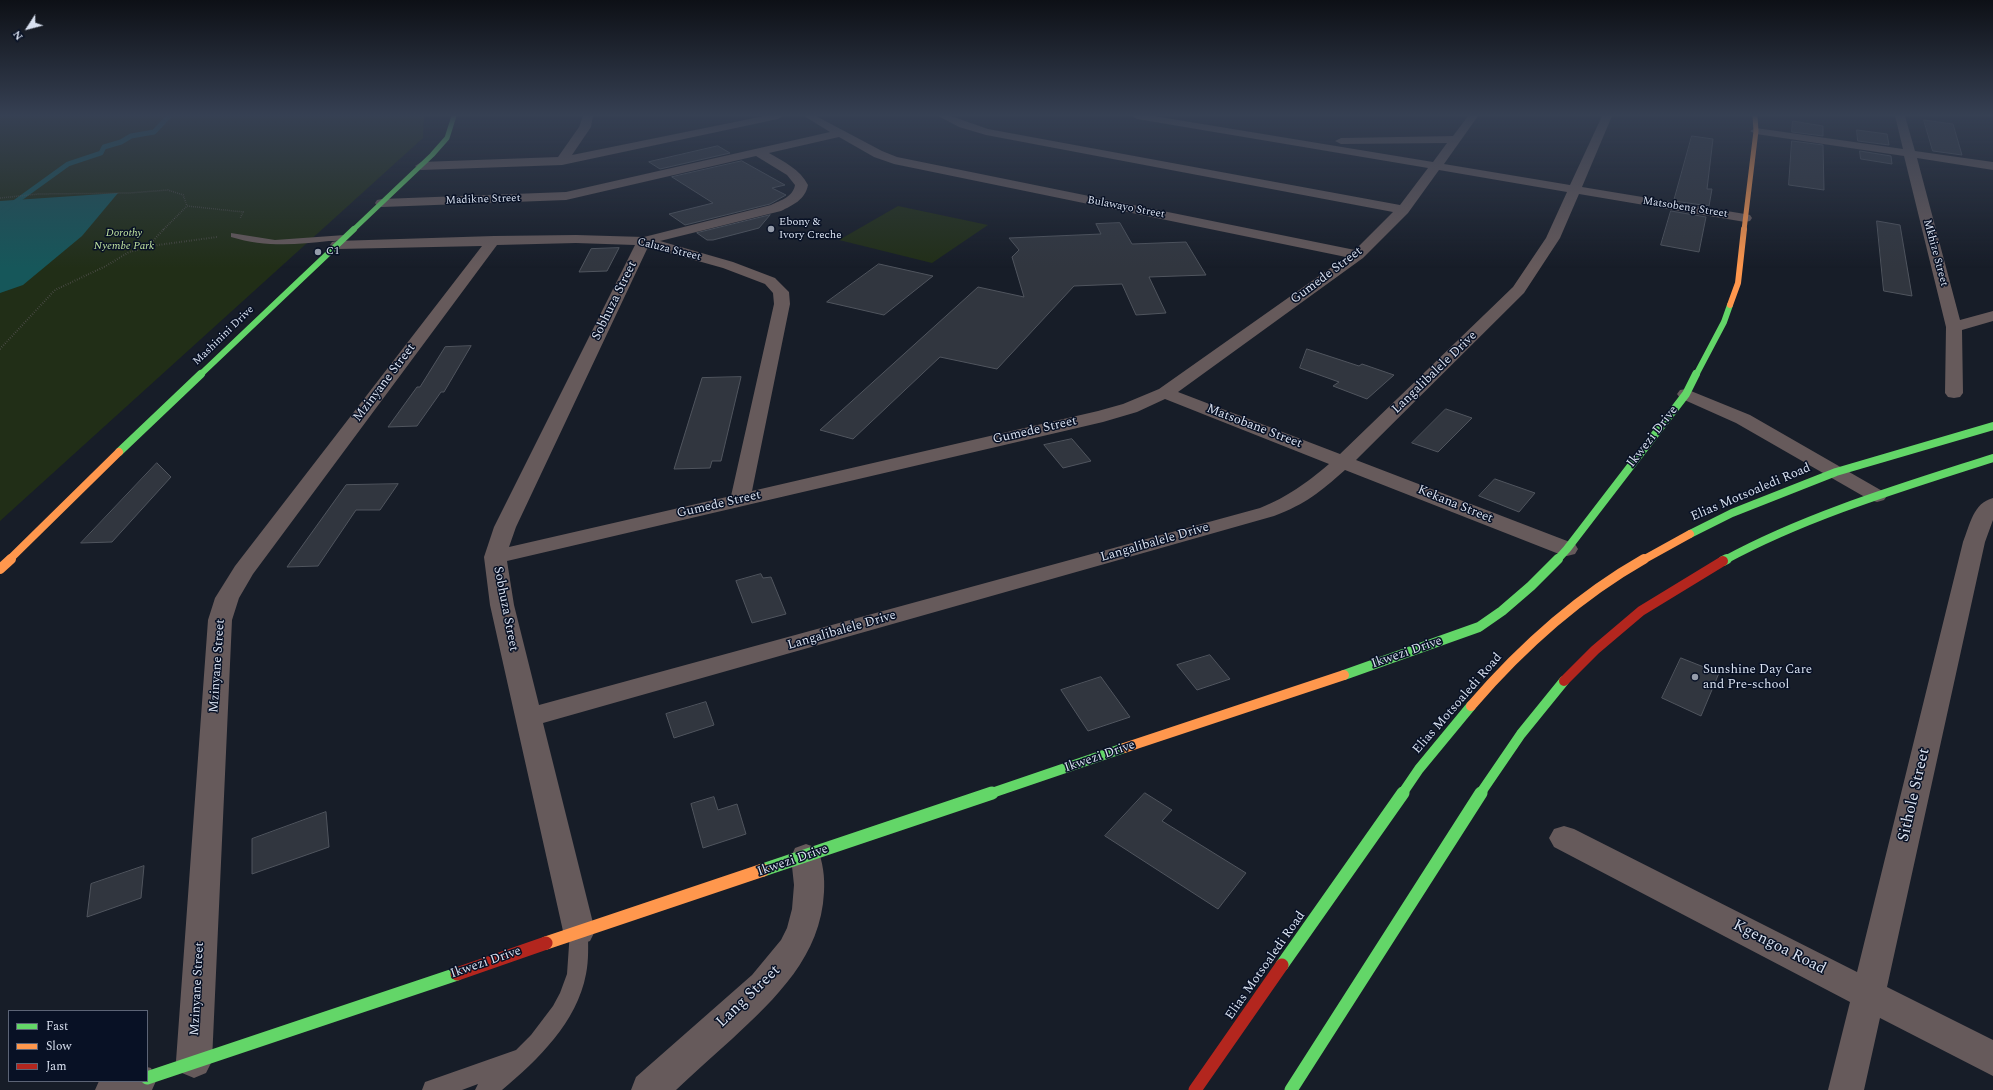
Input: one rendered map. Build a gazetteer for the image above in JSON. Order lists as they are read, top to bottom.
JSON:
{
  "streets": {
    "street": [
      "Madikne Street",
      "Bulawayo Street",
      "Matsobeng Street",
      "Caluza Street",
      "Mkhize Street",
      "Gumede Street",
      "Sobhuza Street",
      "Mashinini Drive",
      "Langalibalele Drive",
      "Mzinyane Street",
      "Matsobane Street",
      "Ikwezi Drive",
      "Elias Motsoaledi Road",
      "Kekana Street",
      "Sithole Street",
      "Kgengoa Road",
      "Lang Street"
    ]
  },
  "crossings": [
    ["Madikne Street", "Mashinini Drive"],
    ["Bulawayo Street", "Gumede Street"],
    ["Matsobeng Street", "Gumede Street"],
    ["Matsobeng Street", "Langalibalele Drive"],
    ["Matsobeng Street", "Ikwezi Drive"],
    ["Caluza Street", "Gumede Street"],
    ["Caluza Street", "Sobhuza Street"],
    ["Caluza Street", "Mashinini Drive"],
    ["Caluza Street", "Mzinyane Street"],
    ["Gumede Street", "Sobhuza Street"],
    ["Gumede Street", "Matsobane Street"],
    ["Sobhuza Street", "Langalibalele Drive"],
    ["Sobhuza Street", "Ikwezi Drive"],
    ["Langalibalele Drive", "Matsobane Street"],
    ["Langalibalele Drive", "Kekana Street"],
    ["Mzinyane Street", "Ikwezi Drive"],
    ["Matsobane Street", "Kekana Street"],
    ["Ikwezi Drive", "Kekana Street"],
    ["Ikwezi Drive", "Lang Street"],
    ["Sithole Street", "Kgengoa Road"]
  ],
  "parks": ["Dorothy Nyembe Park"],
  "places": ["Ebony & Ivory Creche", "C1", "Sunshine Day Care and Pre-school"],
  "legend": ["Fast", "Slow", "Jam"],
  "north": "bottom left"
}
